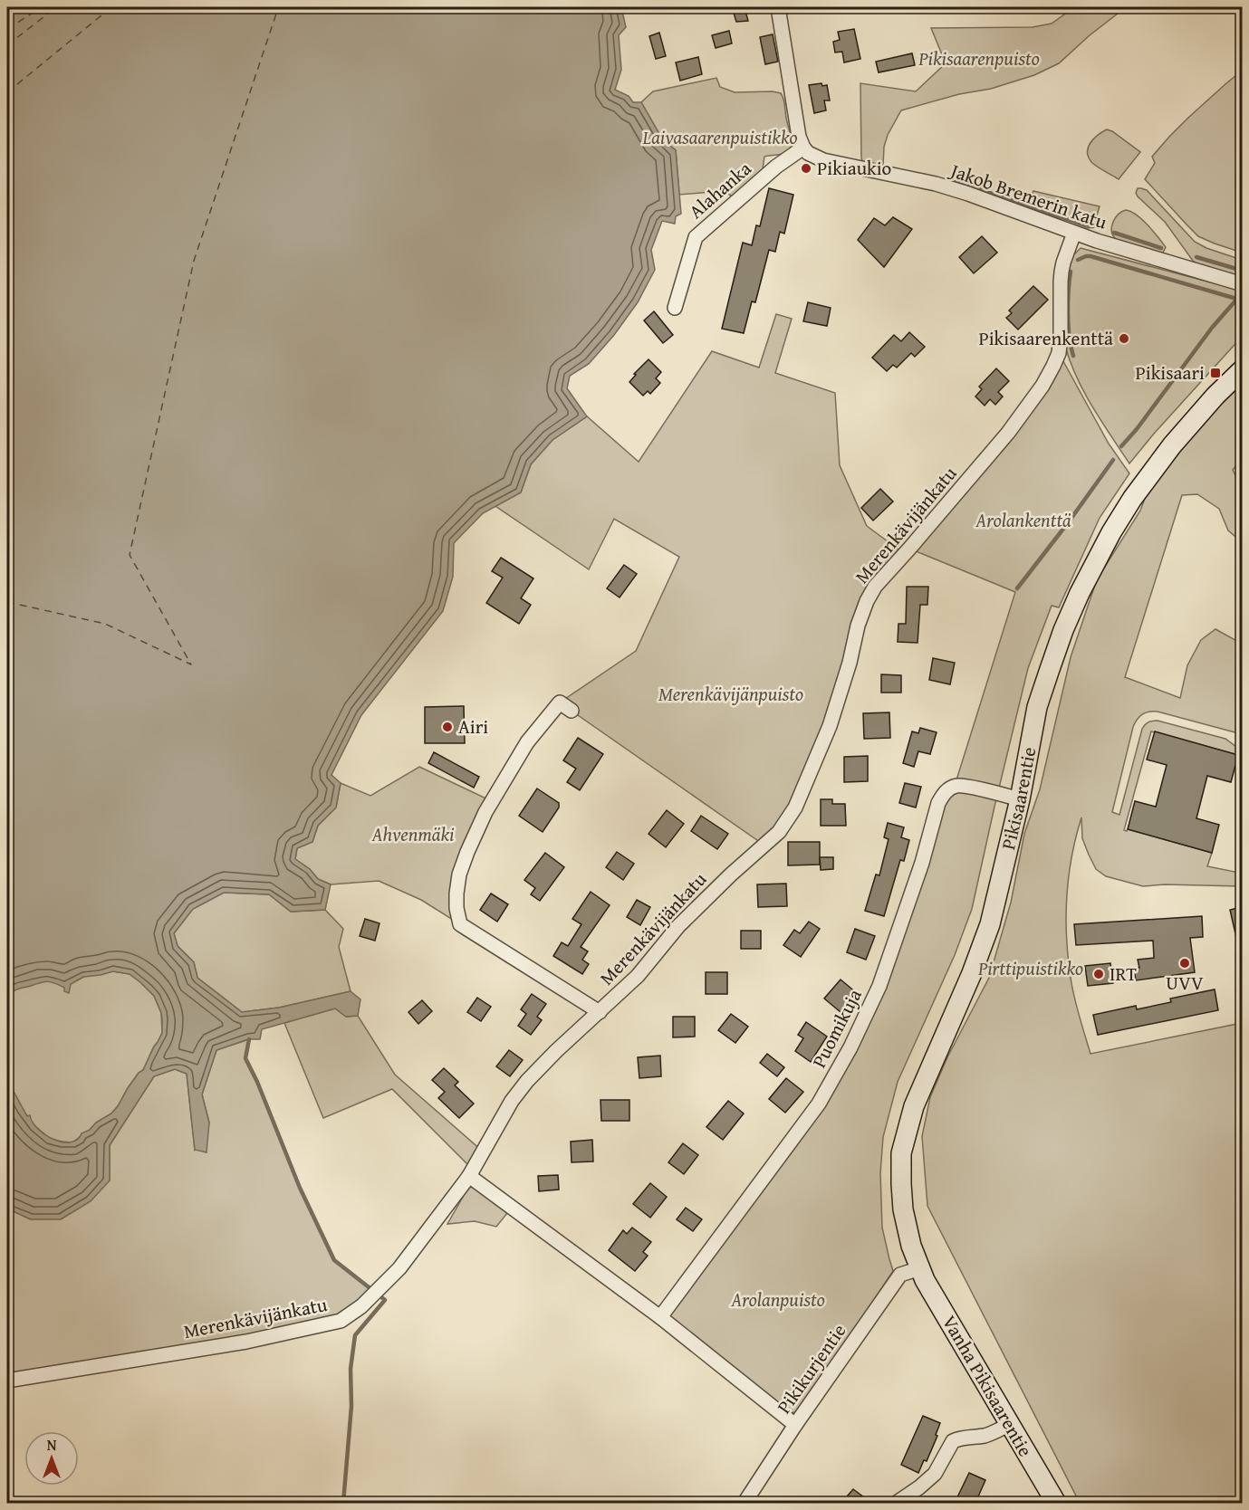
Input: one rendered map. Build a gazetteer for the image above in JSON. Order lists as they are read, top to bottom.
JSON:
{
  "streets": {
    "street": [
      "Alahanka",
      "Jakob Bremerin katu",
      "Merenkävijänkatu",
      "Pikisaarentie",
      "Puomikuja",
      "Pikikurjentie",
      "Vanha Pikisaarentie"
    ]
  },
  "crossings": [
    ["Alahanka", "Jakob Bremerin katu"],
    ["Jakob Bremerin katu", "Merenkävijänkatu"],
    ["Pikisaarentie", "Puomikuja"],
    ["Pikisaarentie", "Pikikurjentie"],
    ["Pikisaarentie", "Vanha Pikisaarentie"],
    ["Pikikurjentie", "Vanha Pikisaarentie"]
  ],
  "parks": [
    "Pikisaarenpuisto",
    "Laivasaarenpuistikko",
    "Arolankenttä",
    "Merenkävijänpuisto",
    "Ahvenmäki",
    "Pirttipuistikko",
    "Arolanpuisto"
  ],
  "places": {
    "other": [
      "Pikiaukio",
      "Pikisaarenkenttä",
      "Airi",
      "UVV",
      "IRT"
    ],
    "transit": ["Pikisaari"]
  },
  "north": "top"
}
